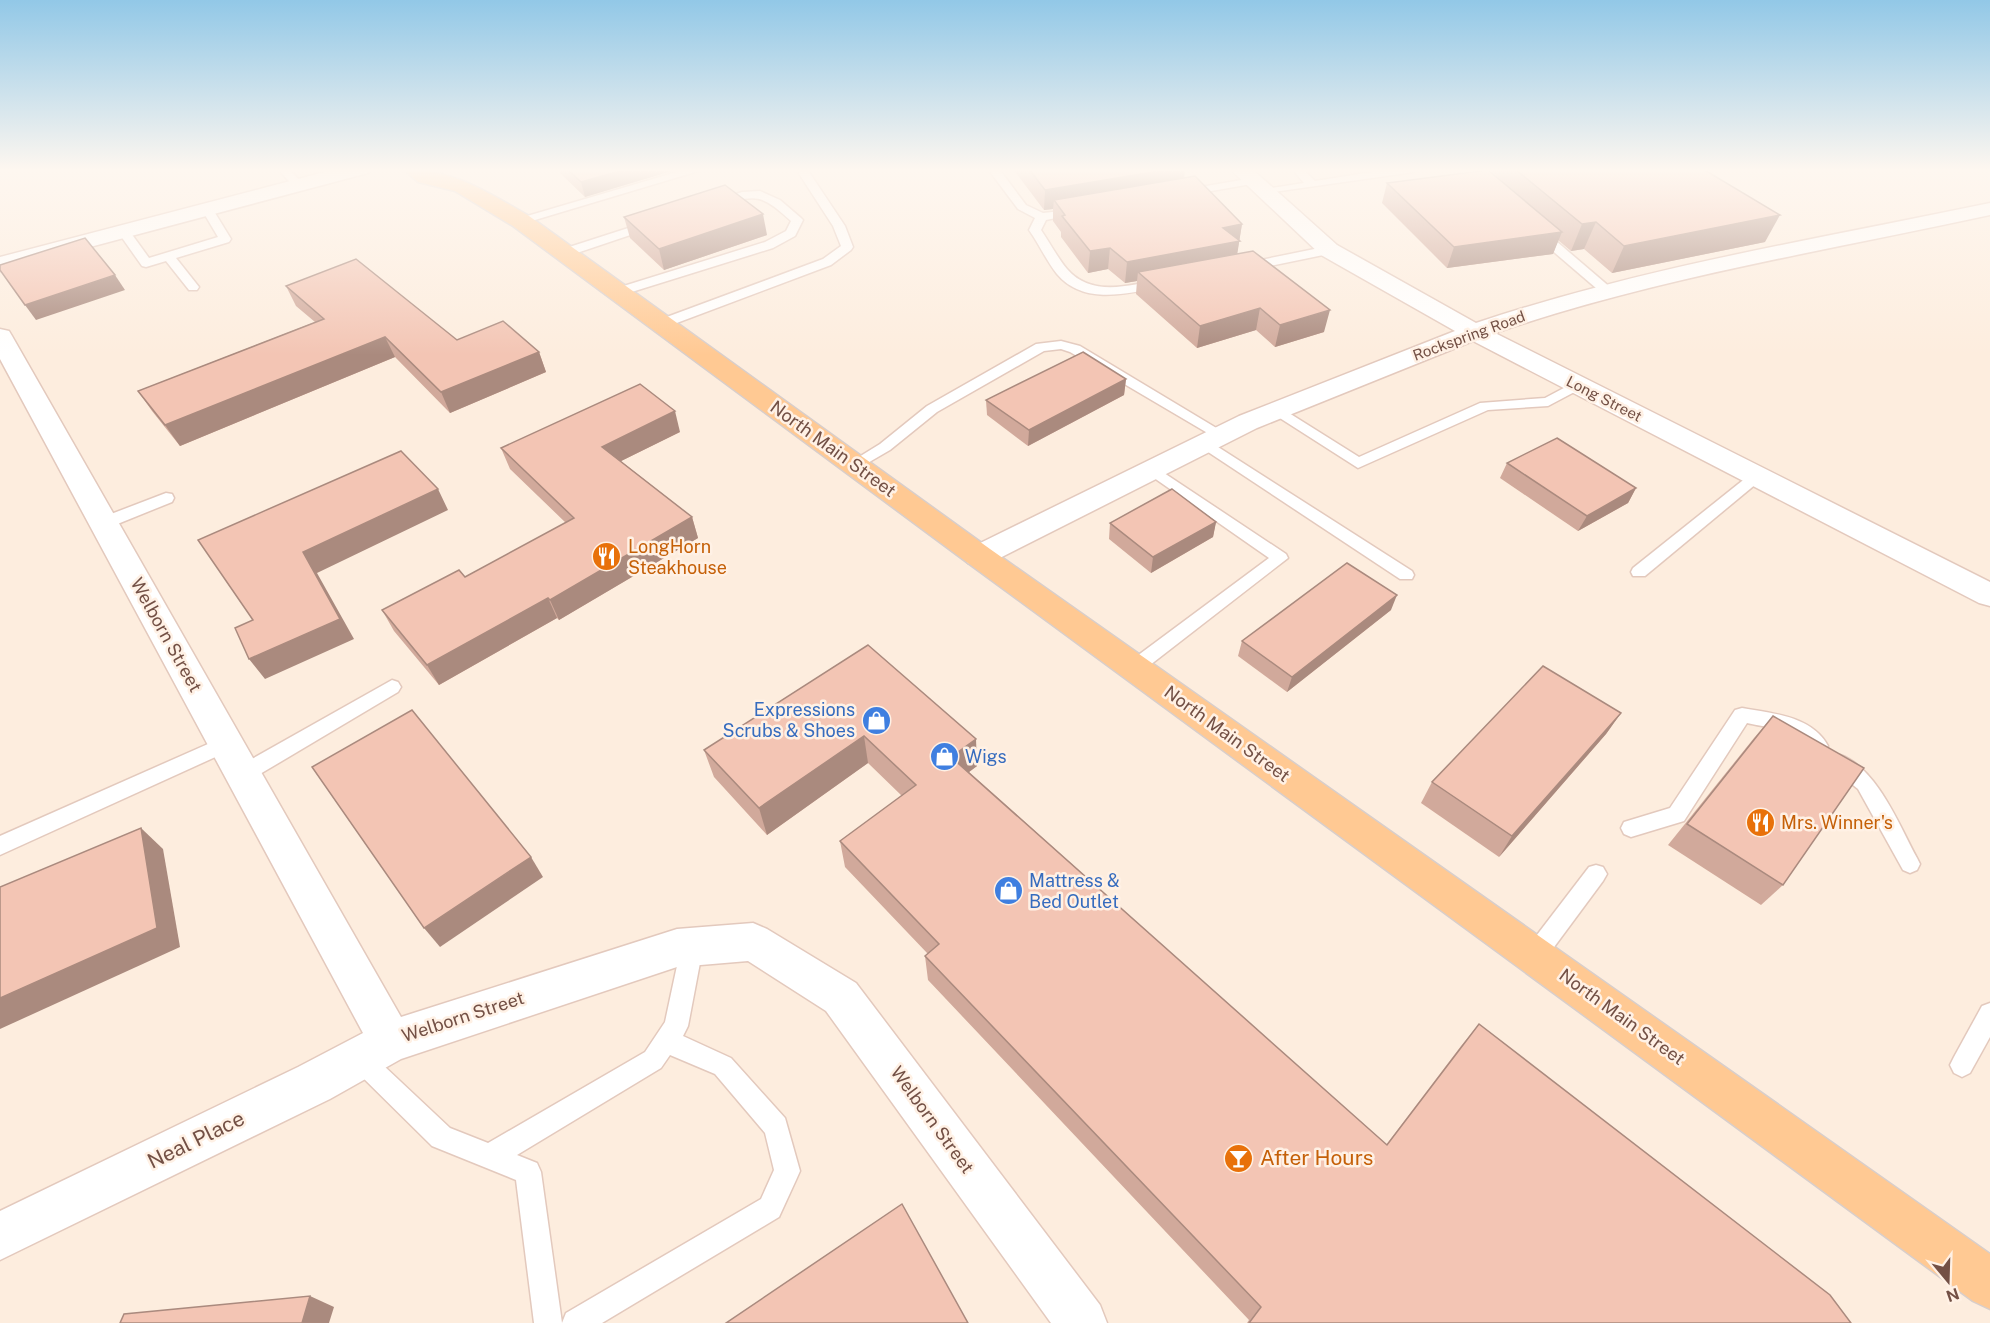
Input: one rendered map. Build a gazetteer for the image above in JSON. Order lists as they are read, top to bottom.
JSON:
{
  "streets": {
    "main road": ["North Main Street"],
    "street": [
      "Rockspring Road",
      "Long Street",
      "Welborn Street",
      "Neal Place"
    ]
  },
  "crossings": [
    ["Rockspring Road", "Long Street"],
    ["Rockspring Road", "North Main Street"],
    ["Welborn Street", "Neal Place"]
  ],
  "places": {
    "restaurant": ["LongHorn Steakhouse", "Mrs. Winner's"],
    "shop": ["Expressions Scrubs & Shoes", "Wigs", "Mattress & Bed Outlet"],
    "bar": ["After Hours"]
  },
  "north": "bottom"
}
